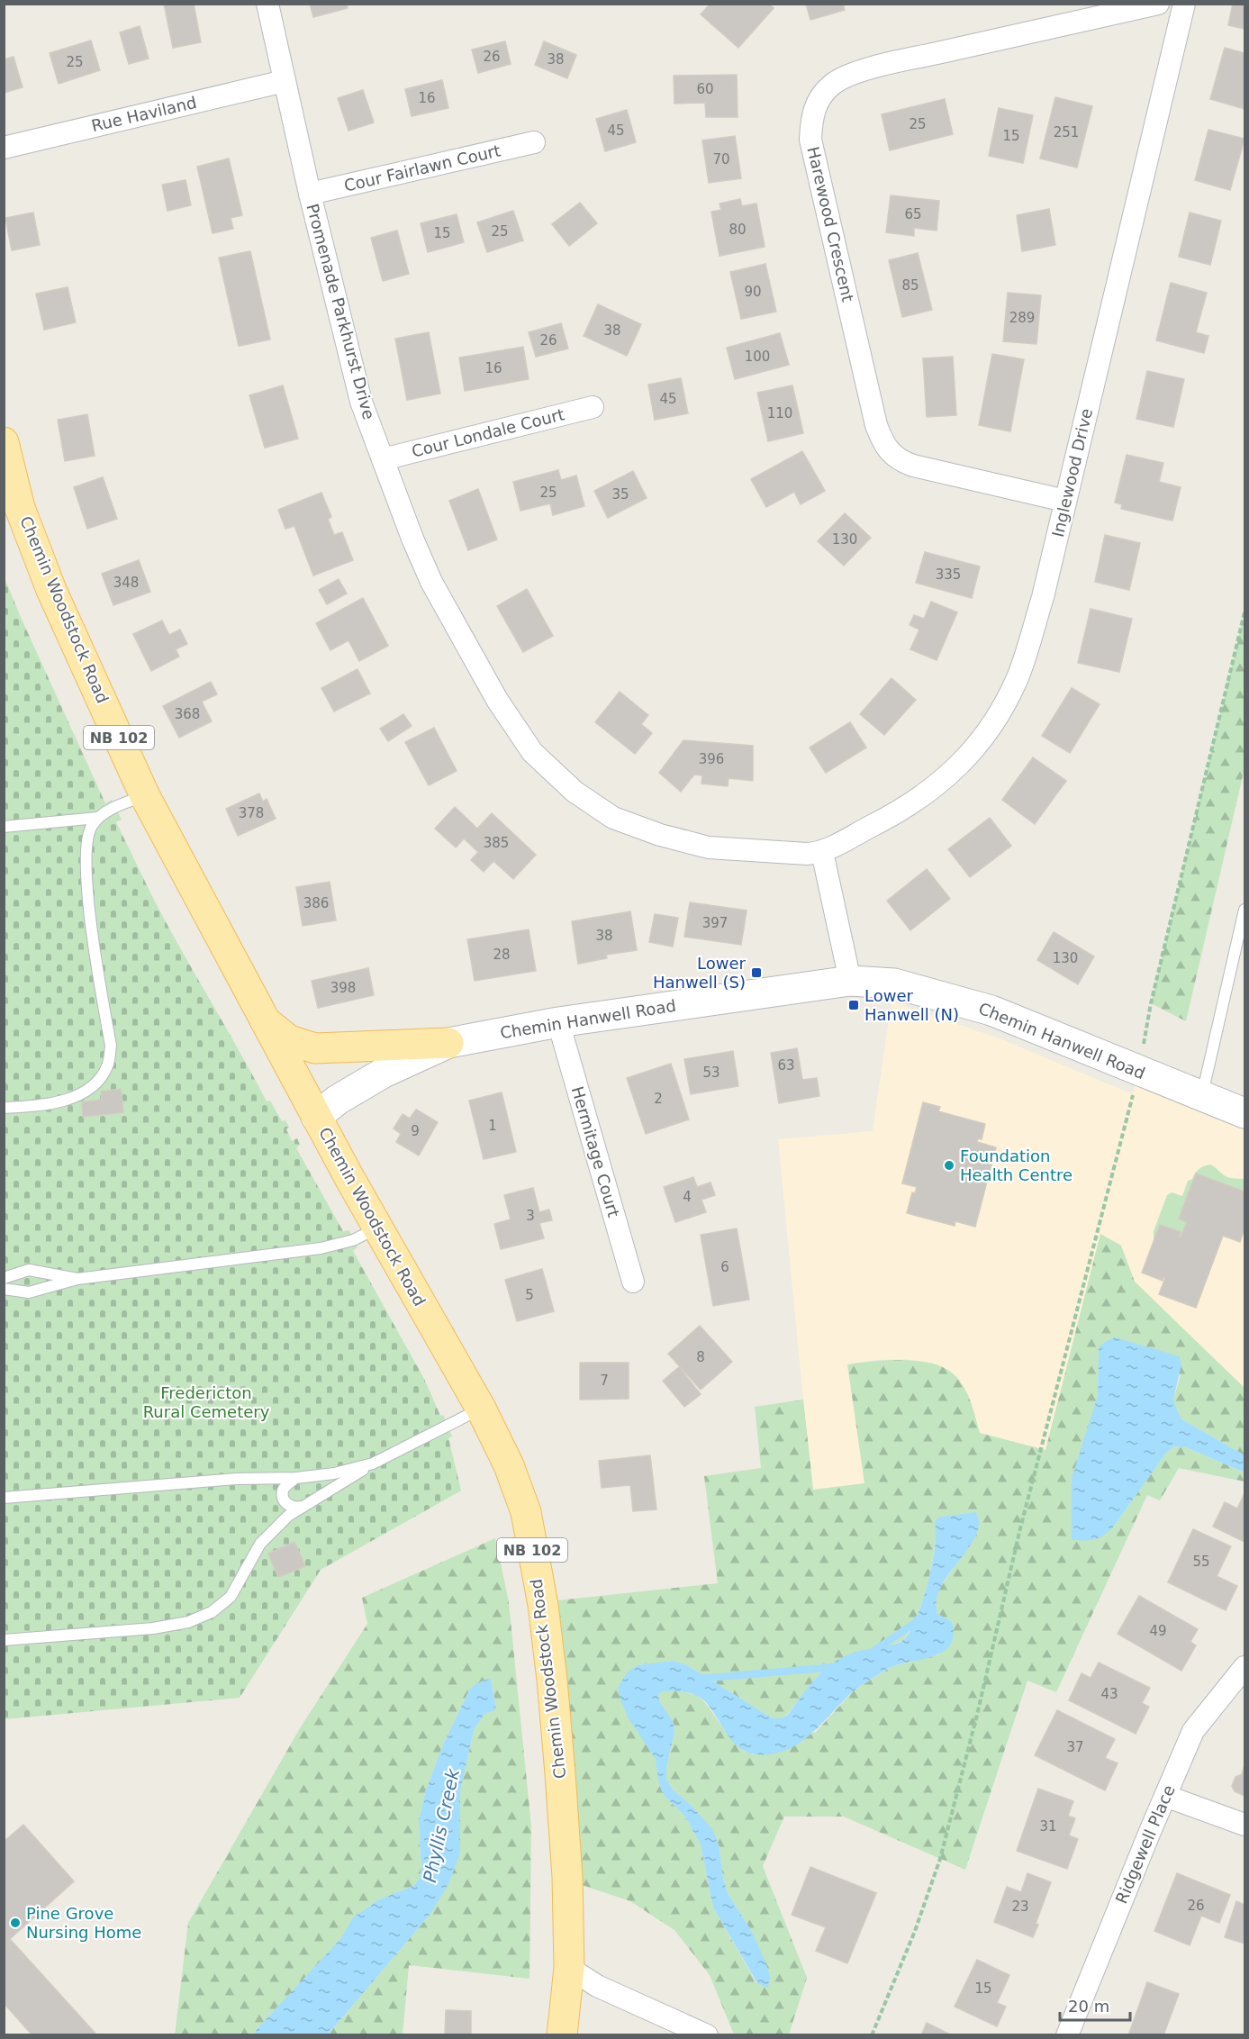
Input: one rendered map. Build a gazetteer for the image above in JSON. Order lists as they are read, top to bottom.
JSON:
{
  "streets": {
    "main road": ["Chemin Woodstock Road", "NB 102", "Chemin Hanwell Road"],
    "street": [
      "Rue Haviland",
      "Cour Fairlawn Court",
      "Harewood Crescent",
      "Promenade Parkhurst Drive",
      "Cour Londale Court",
      "Inglewood Drive",
      "Hermitage Court",
      "Ridgewell Place"
    ]
  },
  "crossings": [
    ["Rue Haviland", "Promenade Parkhurst Drive"],
    ["Cour Fairlawn Court", "Promenade Parkhurst Drive"],
    ["Harewood Crescent", "Inglewood Drive"],
    ["Promenade Parkhurst Drive", "Cour Londale Court"],
    ["Promenade Parkhurst Drive", "Inglewood Drive"],
    ["Chemin Woodstock Road", "Chemin Hanwell Road"],
    ["Chemin Hanwell Road", "Hermitage Court"]
  ],
  "water": ["Phyllis Creek"],
  "parks": ["Fredericton Rural Cemetery"],
  "places": {
    "transit": ["Lower Hanwell (S)", "Lower Hanwell (N)"],
    "other": ["Foundation Health Centre", "Pine Grove Nursing Home"]
  },
  "house_numbers": [
    "26",
    "38",
    "25",
    "60",
    "16",
    "25",
    "45",
    "251",
    "15",
    "70",
    "65",
    "80",
    "25",
    "15",
    "85",
    "90",
    "289",
    "38",
    "26",
    "100",
    "16",
    "45",
    "110",
    "25",
    "35",
    "130",
    "335",
    "348",
    "368",
    "396",
    "378",
    "385",
    "386",
    "397",
    "38",
    "28",
    "130",
    "398",
    "63",
    "53",
    "2",
    "1",
    "9",
    "4",
    "3",
    "6",
    "5",
    "8",
    "7",
    "55",
    "49",
    "43",
    "37",
    "31",
    "26",
    "23",
    "15"
  ],
  "scale_bar": "20 m"
}
